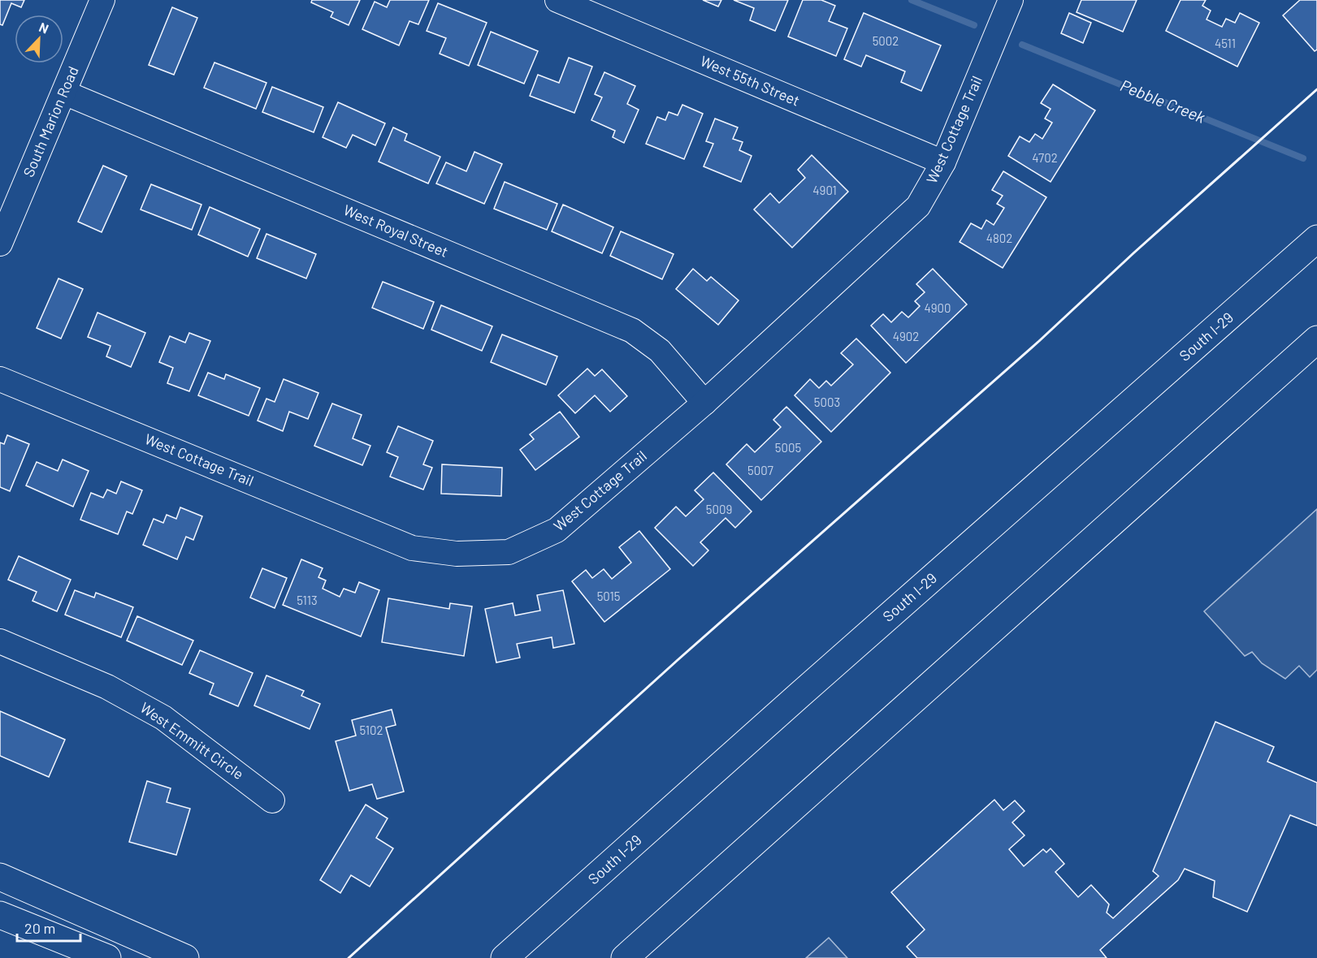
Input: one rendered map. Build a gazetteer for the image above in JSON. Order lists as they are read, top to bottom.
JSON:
{
  "streets": {
    "main road": ["South I-29"],
    "street": [
      "West 55th Street",
      "South Marion Road",
      "West Cottage Trail",
      "West Royal Street",
      "West Emmitt Circle"
    ]
  },
  "crossings": [
    ["West 55th Street", "West Cottage Trail"],
    ["South Marion Road", "West Royal Street"],
    ["West Cottage Trail", "West Royal Street"]
  ],
  "water": ["Pebble Creek"],
  "house_numbers": [
    "5002",
    "4511",
    "4702",
    "4901",
    "4802",
    "4900",
    "4902",
    "5003",
    "5005",
    "5007",
    "5009",
    "5015",
    "5113",
    "5102"
  ],
  "scale_bar": "20 m",
  "north": "top right"
}
